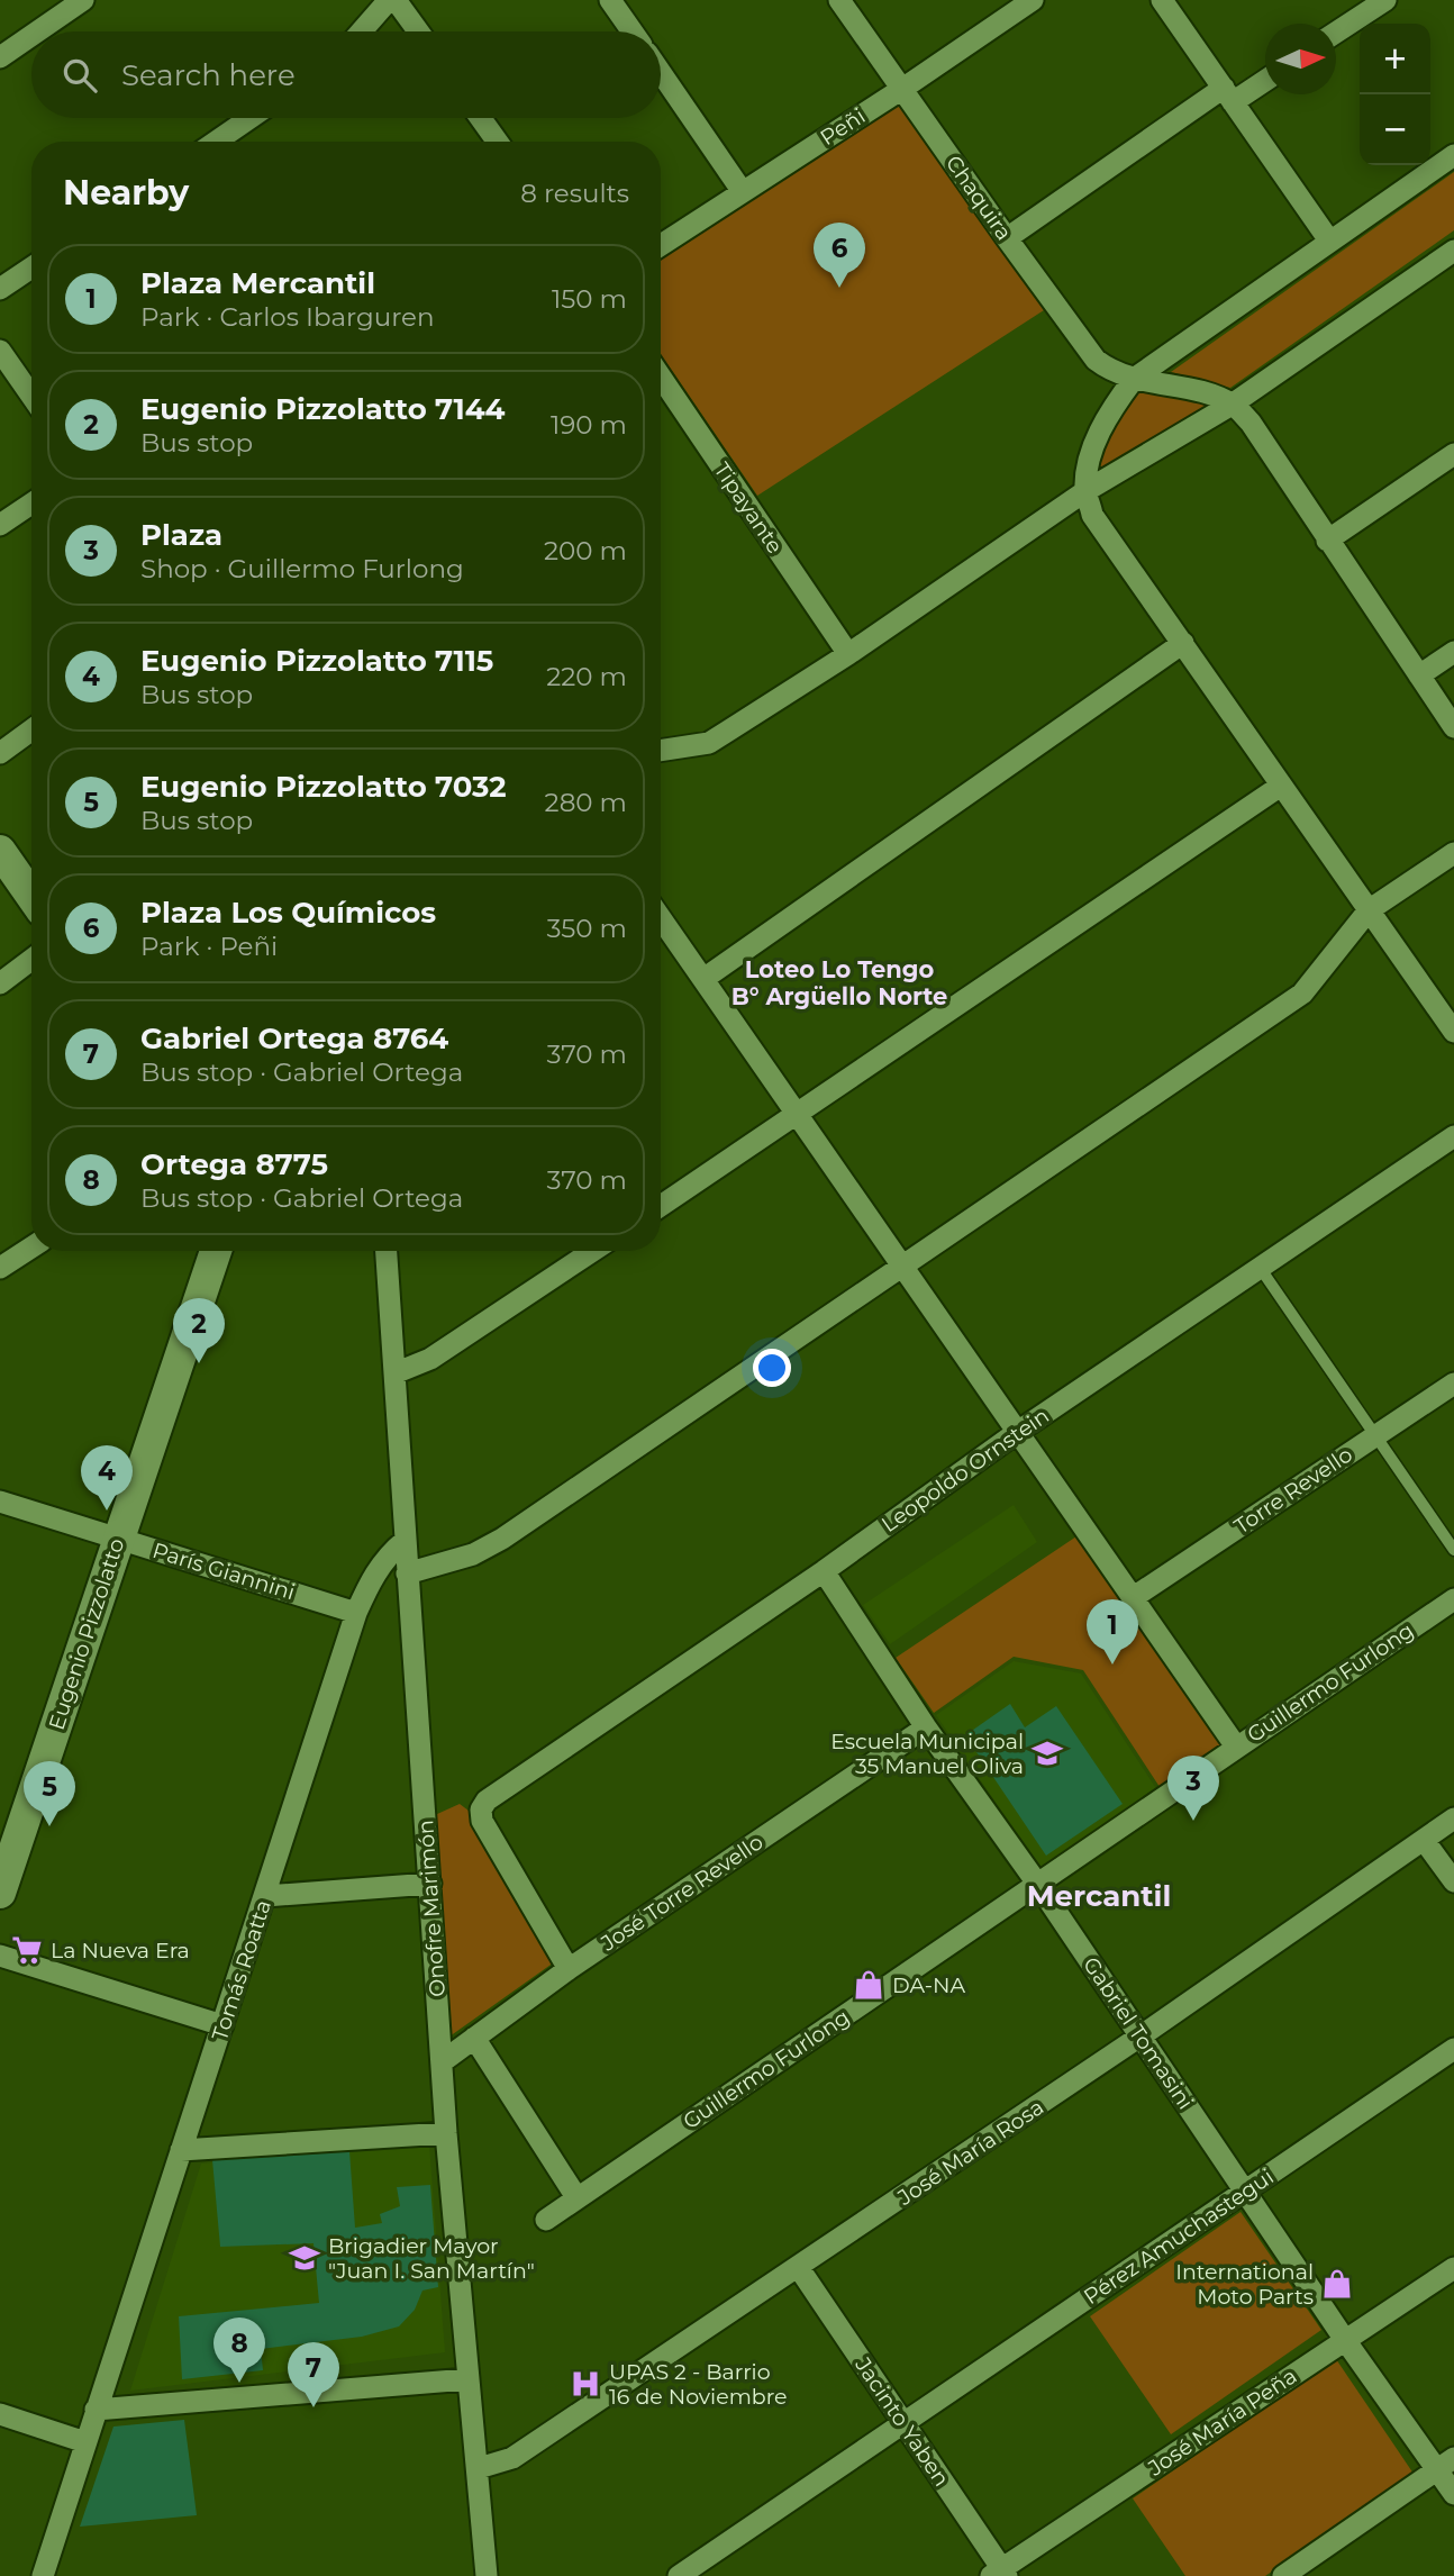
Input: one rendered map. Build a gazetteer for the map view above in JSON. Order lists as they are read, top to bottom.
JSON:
{
  "streets": {
    "main road": ["Eugenio Pizzolatto"],
    "street": [
      "Peñi",
      "Chaquira",
      "Tipayante",
      "Leopoldo Ornstein",
      "Torre Revello",
      "París Giannini",
      "Guillermo Furlong",
      "José Torre Revello",
      "Onofre Marimón",
      "Tomás Roatta",
      "Gabriel Tomasini",
      "José María Rosa",
      "Pérez Amuchastegui",
      "Jacinto Yaben",
      "José María Peña"
    ]
  },
  "crossings": [
    ["Peñi", "Chaquira"],
    ["Leopoldo Ornstein", "José Torre Revello"],
    ["Leopoldo Ornstein", "Gabriel Tomasini"],
    ["París Giannini", "Eugenio Pizzolatto"],
    ["París Giannini", "Tomás Roatta"],
    ["Guillermo Furlong", "Gabriel Tomasini"],
    ["José Torre Revello", "Onofre Marimón"],
    ["José Torre Revello", "Gabriel Tomasini"],
    ["Onofre Marimón", "Tomás Roatta"],
    ["Onofre Marimón", "José María Rosa"],
    ["Gabriel Tomasini", "José María Rosa"],
    ["Gabriel Tomasini", "Pérez Amuchastegui"],
    ["Gabriel Tomasini", "José María Peña"],
    ["José María Rosa", "Jacinto Yaben"],
    ["Pérez Amuchastegui", "Jacinto Yaben"],
    ["Jacinto Yaben", "José María Peña"]
  ],
  "districts": ["Loteo Lo Tengo B° Argüello Norte", "Mercantil"],
  "places": {
    "school or university": ["Escuela Municipal 35 Manuel Oliva", "Brigadier Mayor \"Juan I. San Martín\""],
    "supermarket": ["La Nueva Era"],
    "shop": ["DA-NA", "International Moto Parts"],
    "hospital": ["UPAS 2 - Barrio 16 de Noviembre"]
  },
  "north": "right",
  "page": {
    "map_buttons": ["+", "−"],
    "search": "Search here",
    "heading": ["Nearby", "8 results"],
    "pins": [
      "6",
      "2",
      "4",
      "1",
      "3",
      "5",
      "8",
      "7"
    ],
    "list": [
      {
        "mark": "1",
        "name": "Plaza Mercantil",
        "note": "Park · Carlos Ibarguren",
        "value": "150 m"
      },
      {
        "mark": "2",
        "name": "Eugenio Pizzolatto 7144",
        "note": "Bus stop",
        "value": "190 m"
      },
      {
        "mark": "3",
        "name": "Plaza",
        "note": "Shop · Guillermo Furlong",
        "value": "200 m"
      },
      {
        "mark": "4",
        "name": "Eugenio Pizzolatto 7115",
        "note": "Bus stop",
        "value": "220 m"
      },
      {
        "mark": "5",
        "name": "Eugenio Pizzolatto 7032",
        "note": "Bus stop",
        "value": "280 m"
      },
      {
        "mark": "6",
        "name": "Plaza Los Químicos",
        "note": "Park · Peñi",
        "value": "350 m"
      },
      {
        "mark": "7",
        "name": "Gabriel Ortega 8764",
        "note": "Bus stop · Gabriel Ortega",
        "value": "370 m"
      },
      {
        "mark": "8",
        "name": "Ortega 8775",
        "note": "Bus stop · Gabriel Ortega",
        "value": "370 m"
      }
    ]
  }
}
